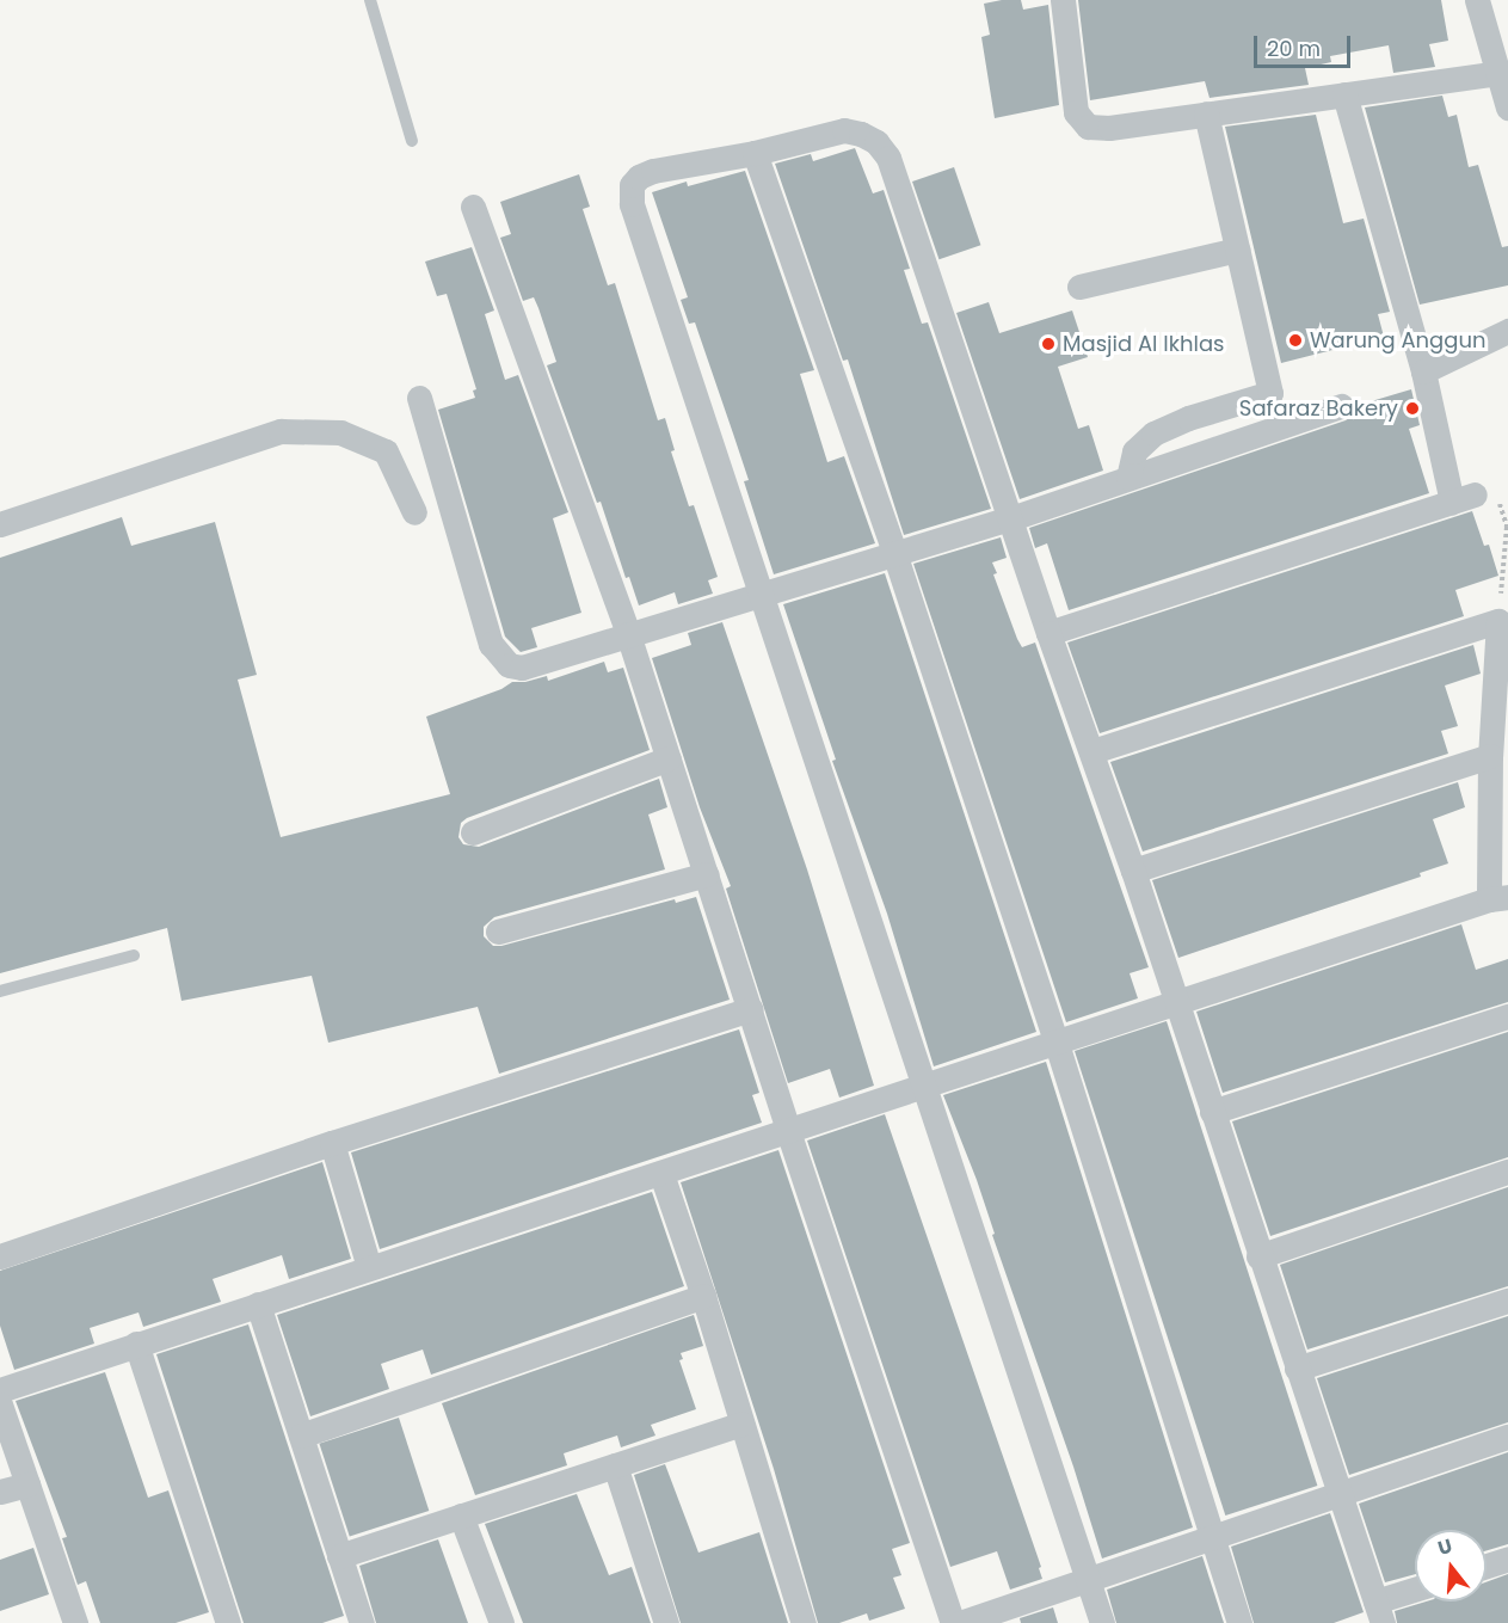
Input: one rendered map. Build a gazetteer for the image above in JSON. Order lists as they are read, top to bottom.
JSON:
{
  "places": ["Warung Anggun", "Masjid Al Ikhlas", "Safaraz Bakery"],
  "scale_bar": "20 m",
  "north": "top"
}
